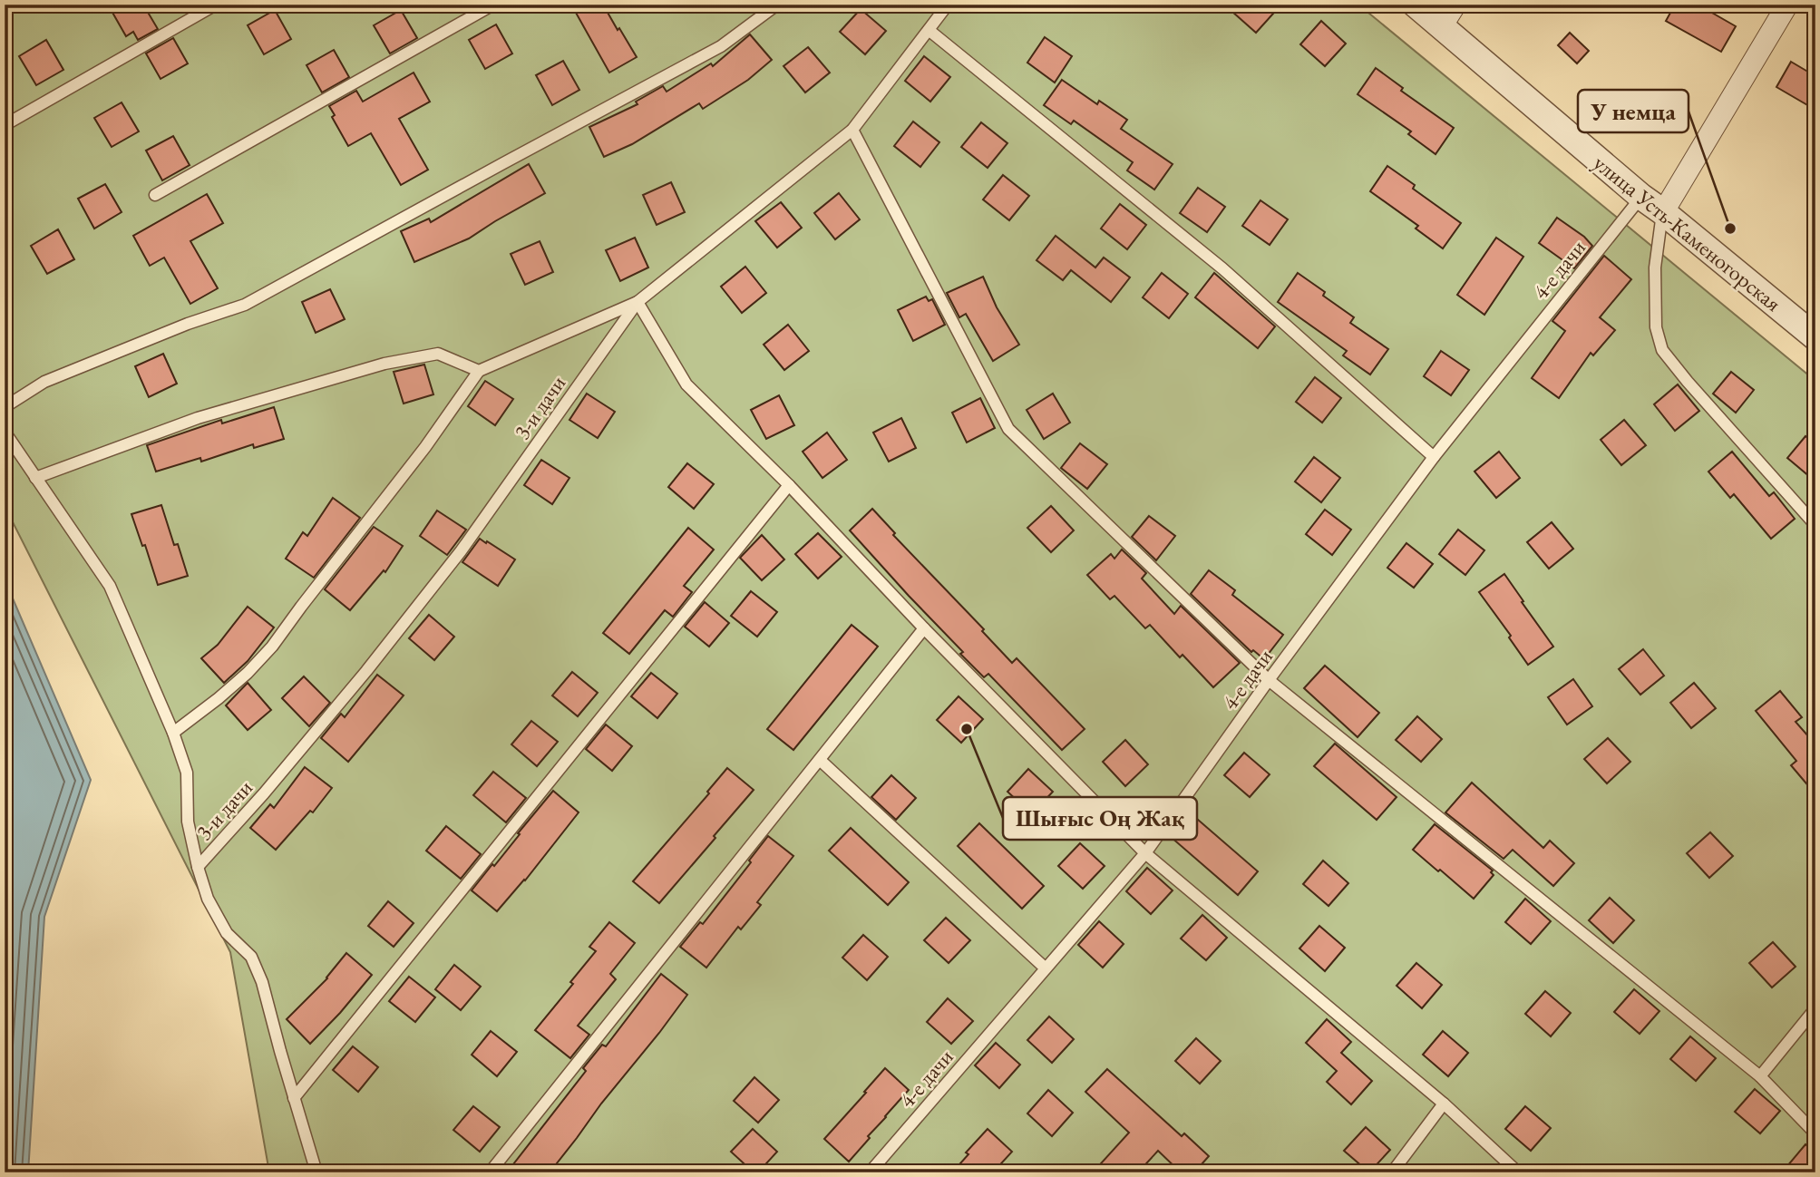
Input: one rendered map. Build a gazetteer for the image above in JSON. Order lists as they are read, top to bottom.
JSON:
{
  "streets": {
    "street": ["улица Усть-Каменогорская"],
    "lane": ["4-е дачи", "3-и дачи"]
  },
  "crossings": [
    ["улица Усть-Каменогорская", "4-е дачи"]
  ],
  "places": ["У немца", "Шығыс Оң Жақ"]
}
